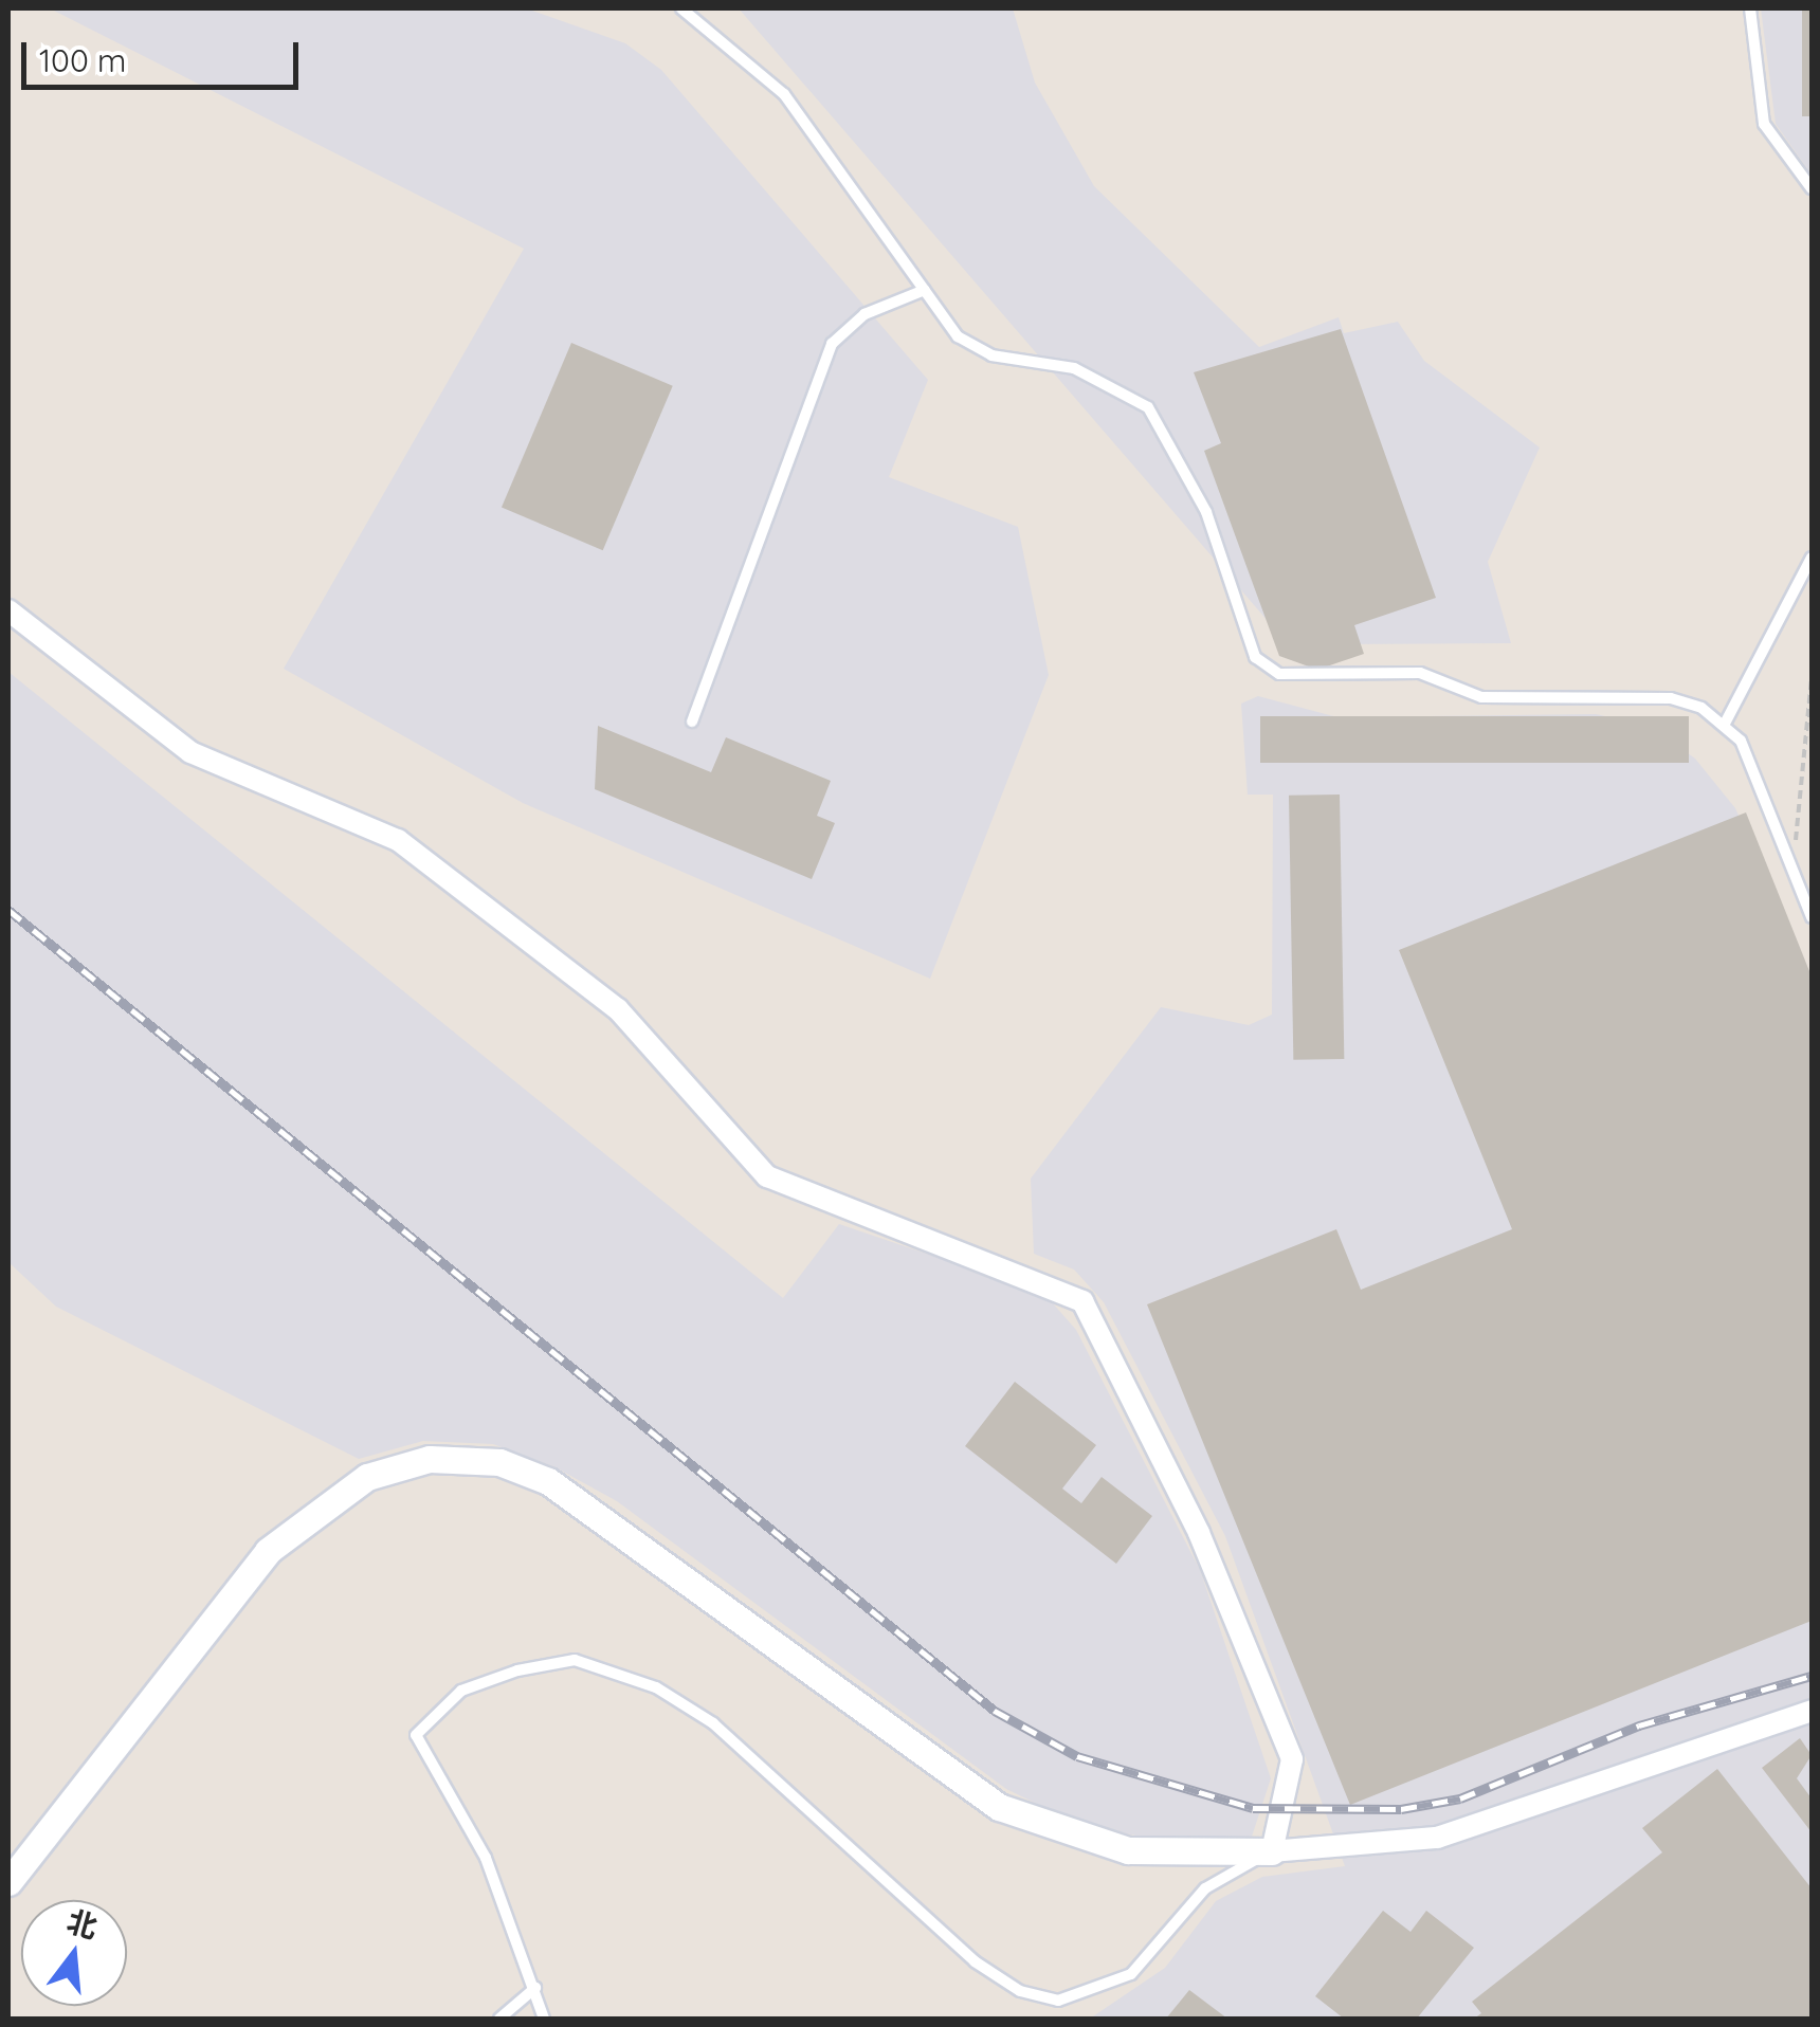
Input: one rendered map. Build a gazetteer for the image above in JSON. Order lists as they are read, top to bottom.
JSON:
{
  "scale_bar": "100 m",
  "north": "top"
}
